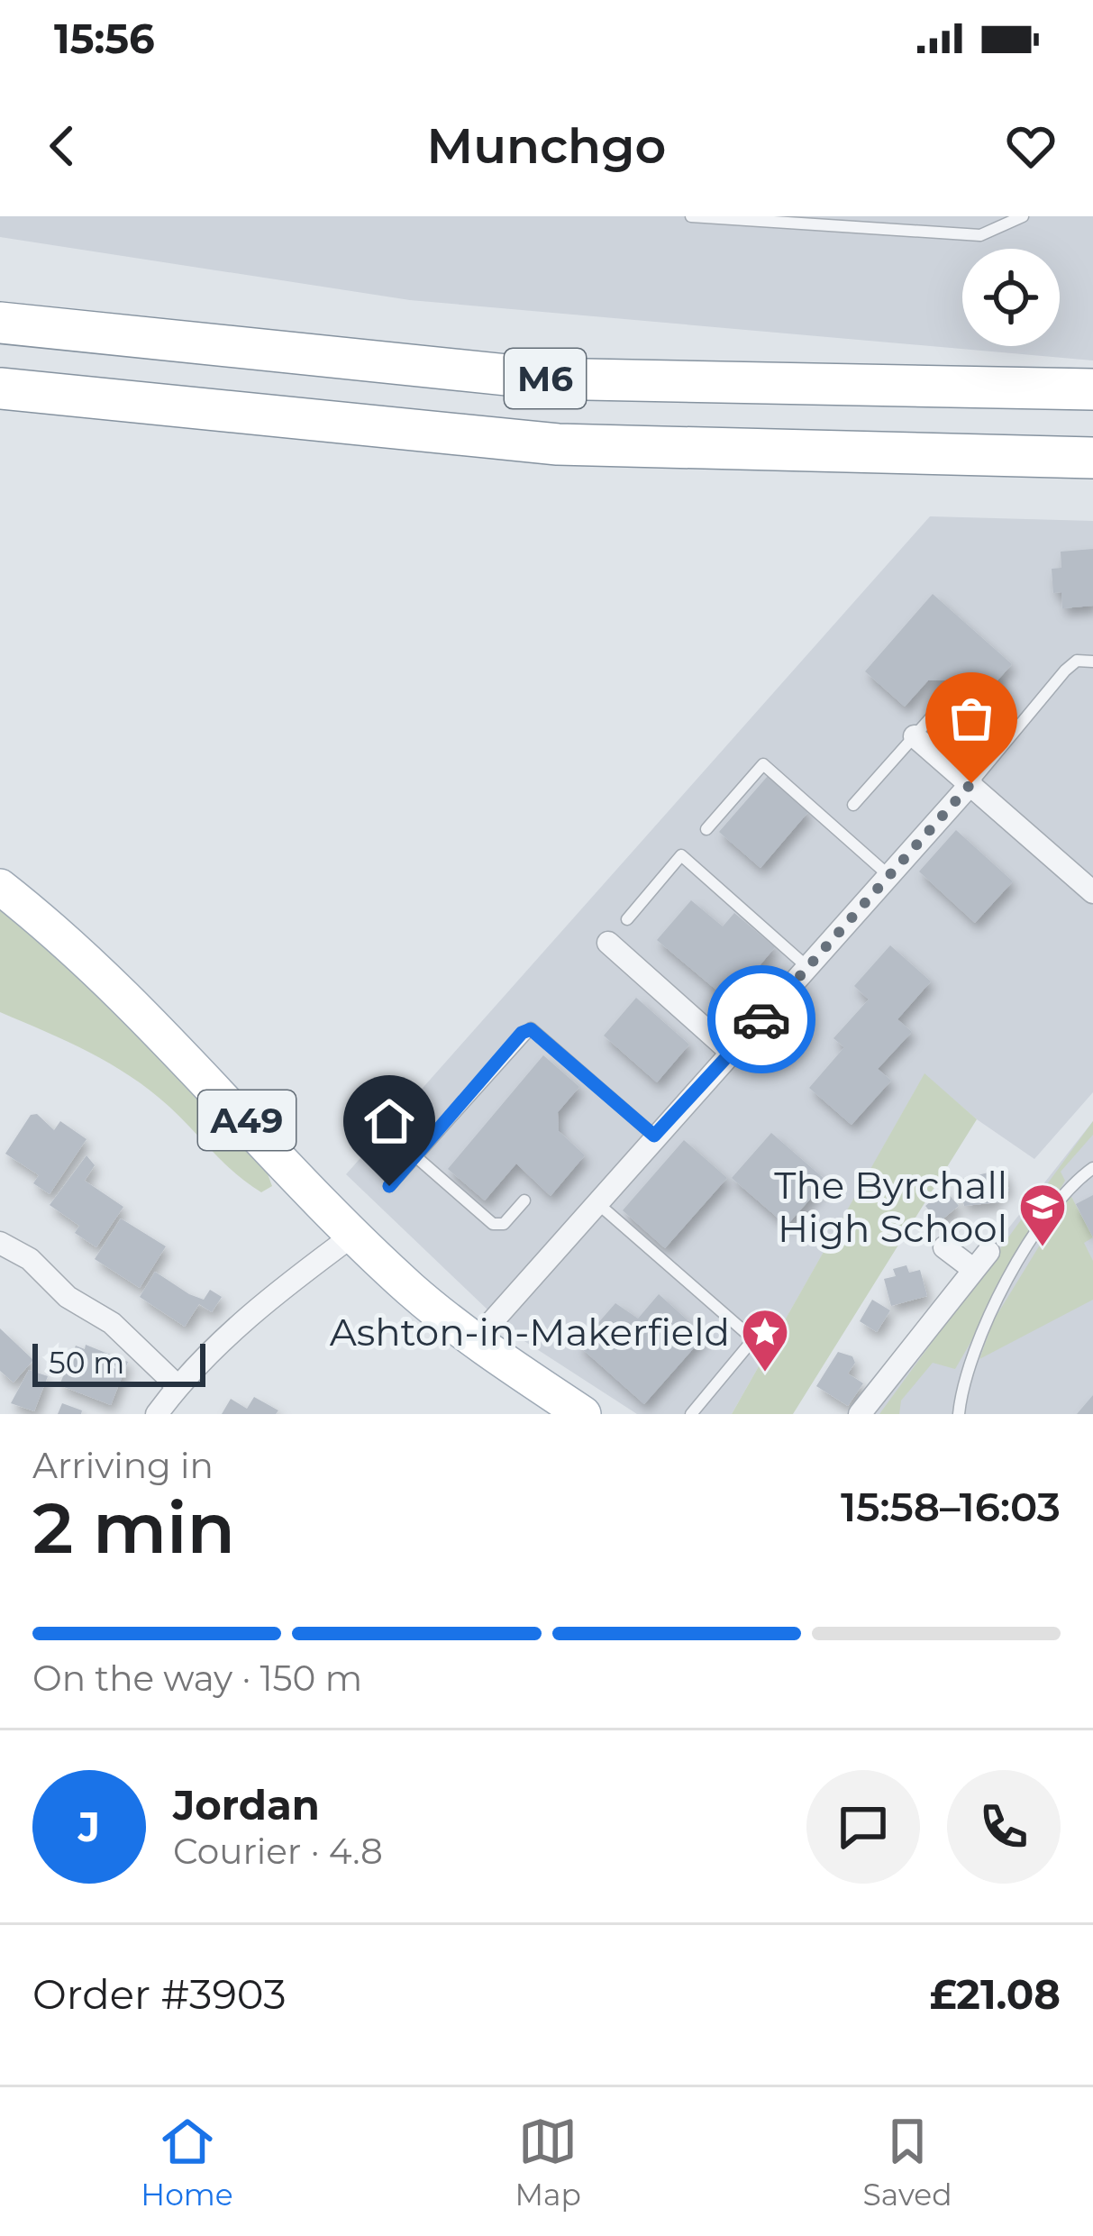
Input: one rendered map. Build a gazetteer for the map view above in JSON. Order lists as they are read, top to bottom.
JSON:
{
  "streets": {
    "highway": ["M6"],
    "main road": ["A49"]
  },
  "places": {
    "school or university": ["The Byrchall High School"],
    "place": ["Ashton-in-Makerfield"]
  },
  "scale_bar": "50 m",
  "page": {
    "status": "15:56",
    "header": "Munchgo",
    "scale": "50 m",
    "heading": ["2 min", "Arriving in", "15:58–16:03"],
    "panel": [
      "Jordan",
      "Courier · 4.8",
      "Order #3903",
      "£21.08"
    ],
    "bar": "On the way · 150 m",
    "round": "J",
    "tabs": ["Home", "Map", "Saved"]
  }
}
